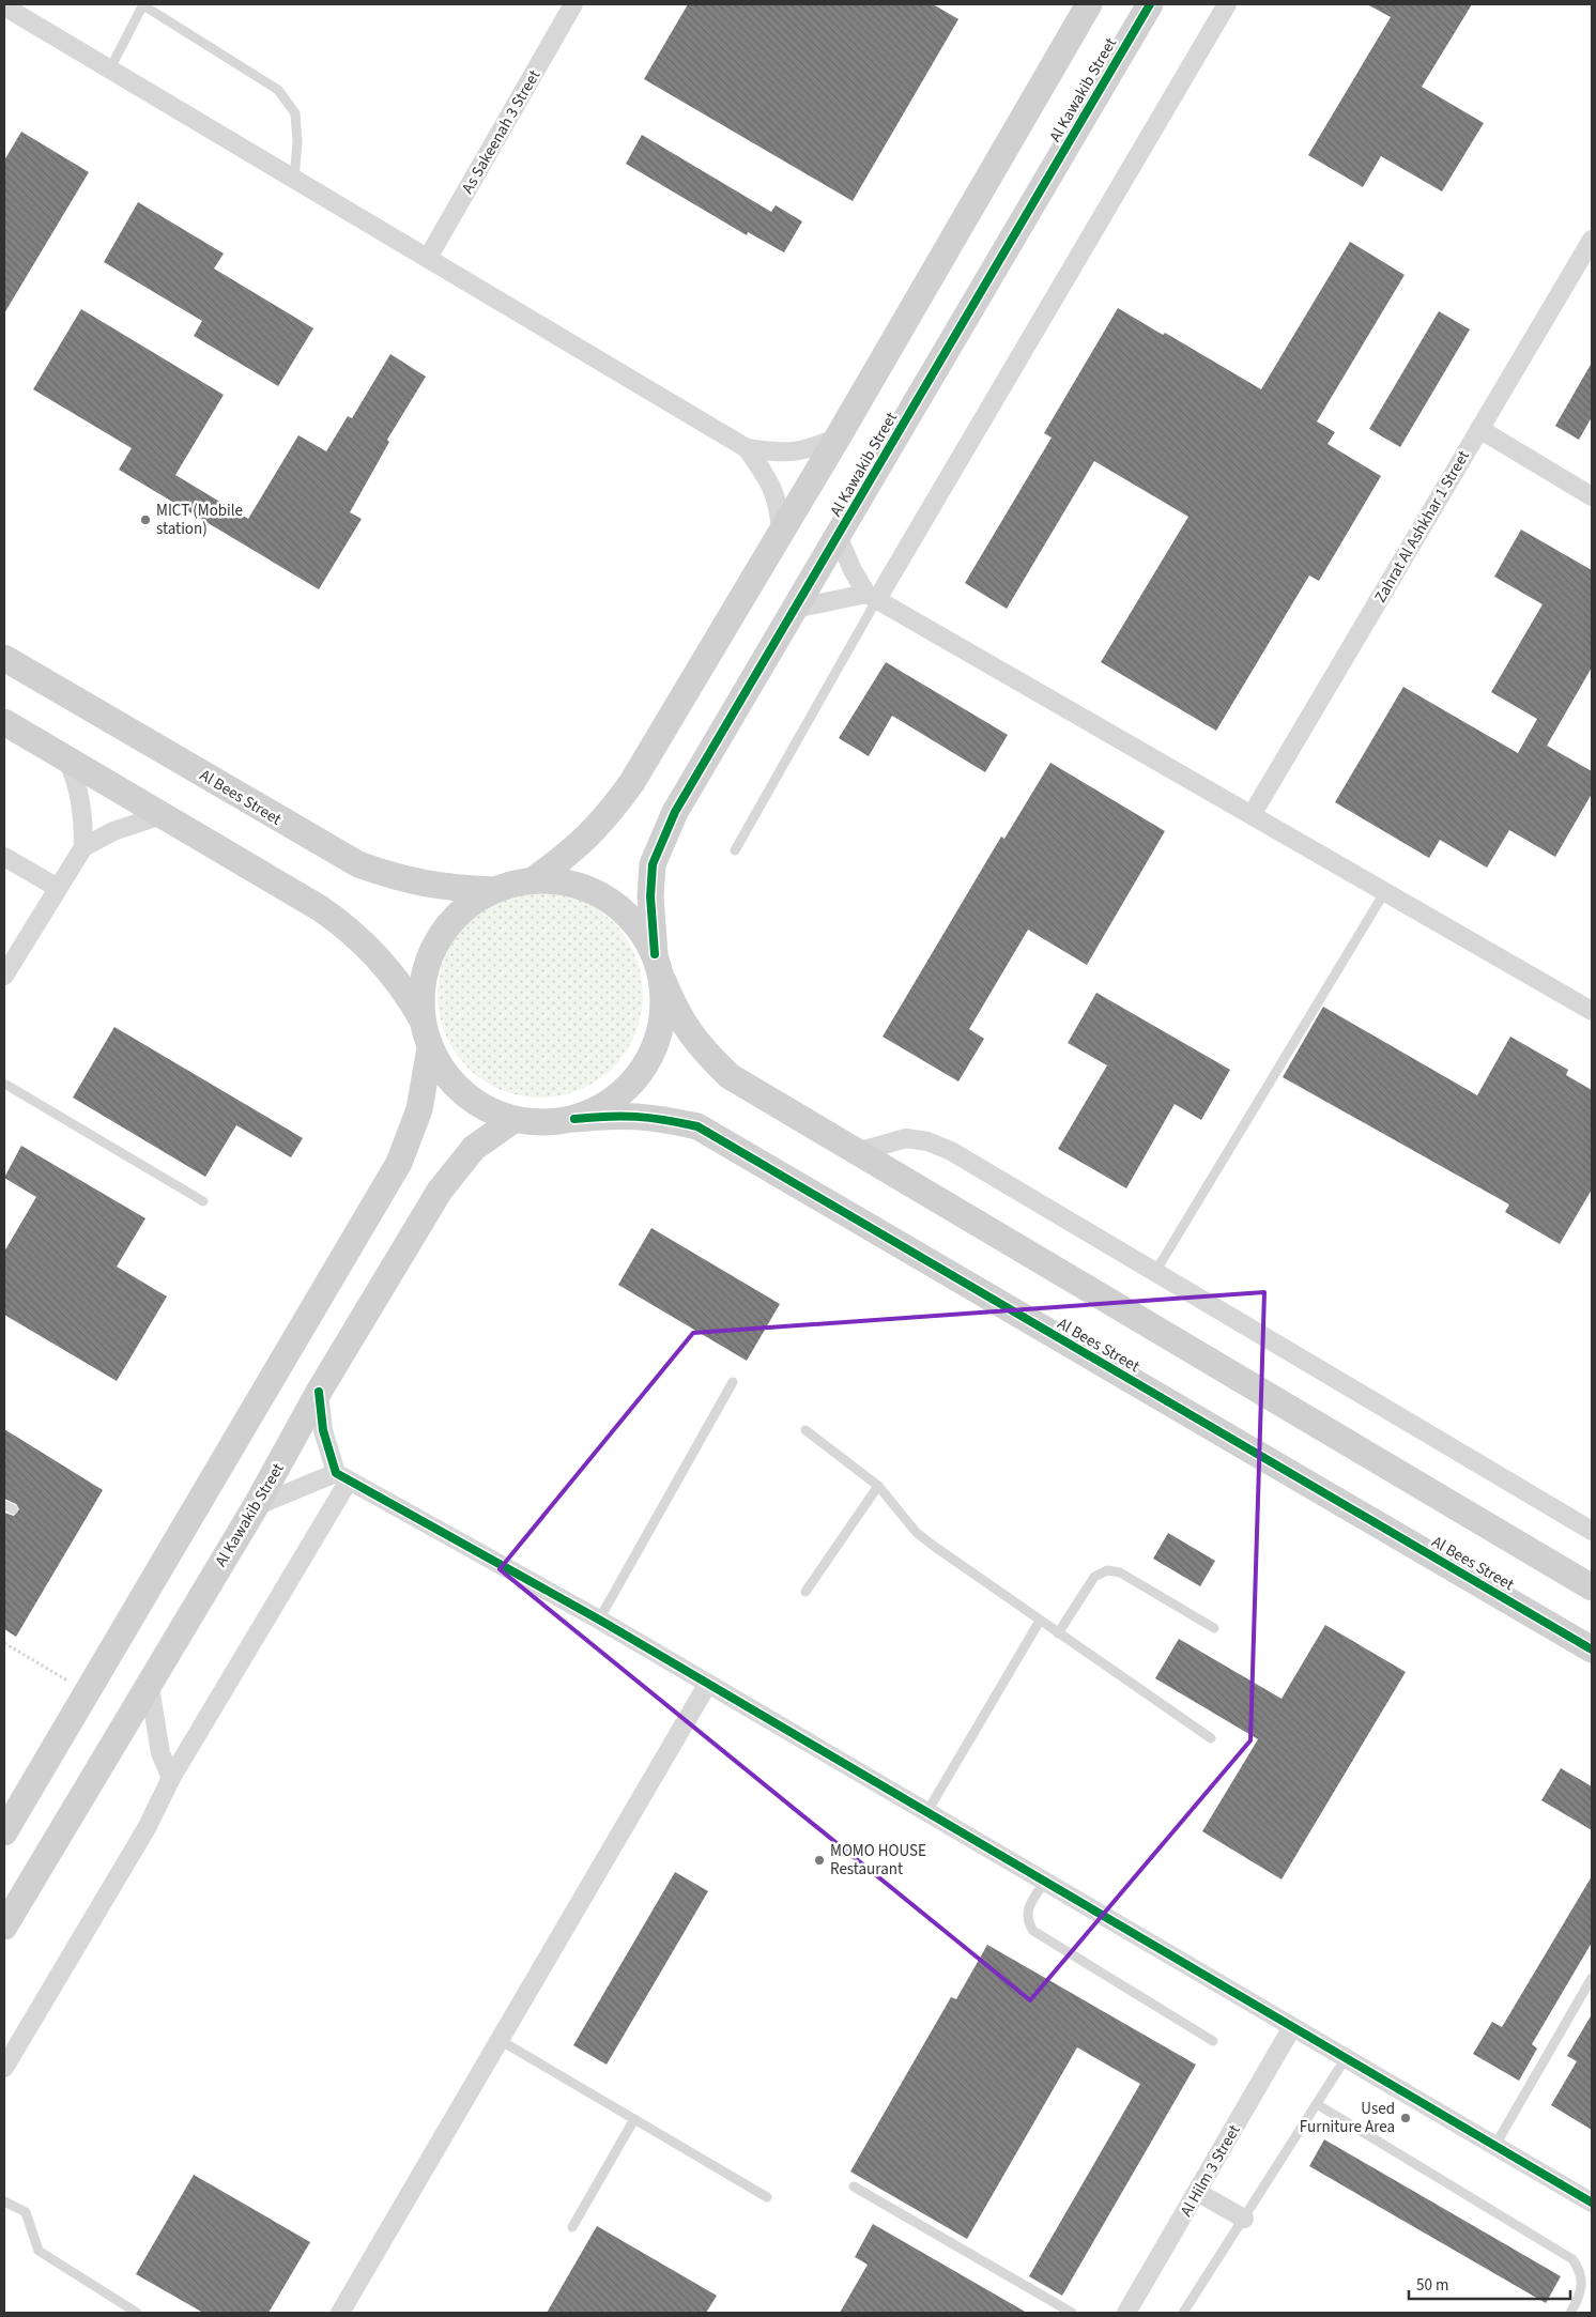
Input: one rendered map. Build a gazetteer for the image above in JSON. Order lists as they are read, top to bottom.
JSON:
{
  "streets": {
    "street": [
      "Al Kawakib Street",
      "As Sakeenah 3 Street",
      "Zahrat Al Ashkhar 1 Street",
      "Al Bees Street",
      "Al Hilm 3 Street"
    ]
  },
  "places": ["MICT (Mobile station)", "MOMO HOUSE Restaurant", "Used Furniture Area"],
  "scale_bar": "50 m"
}
